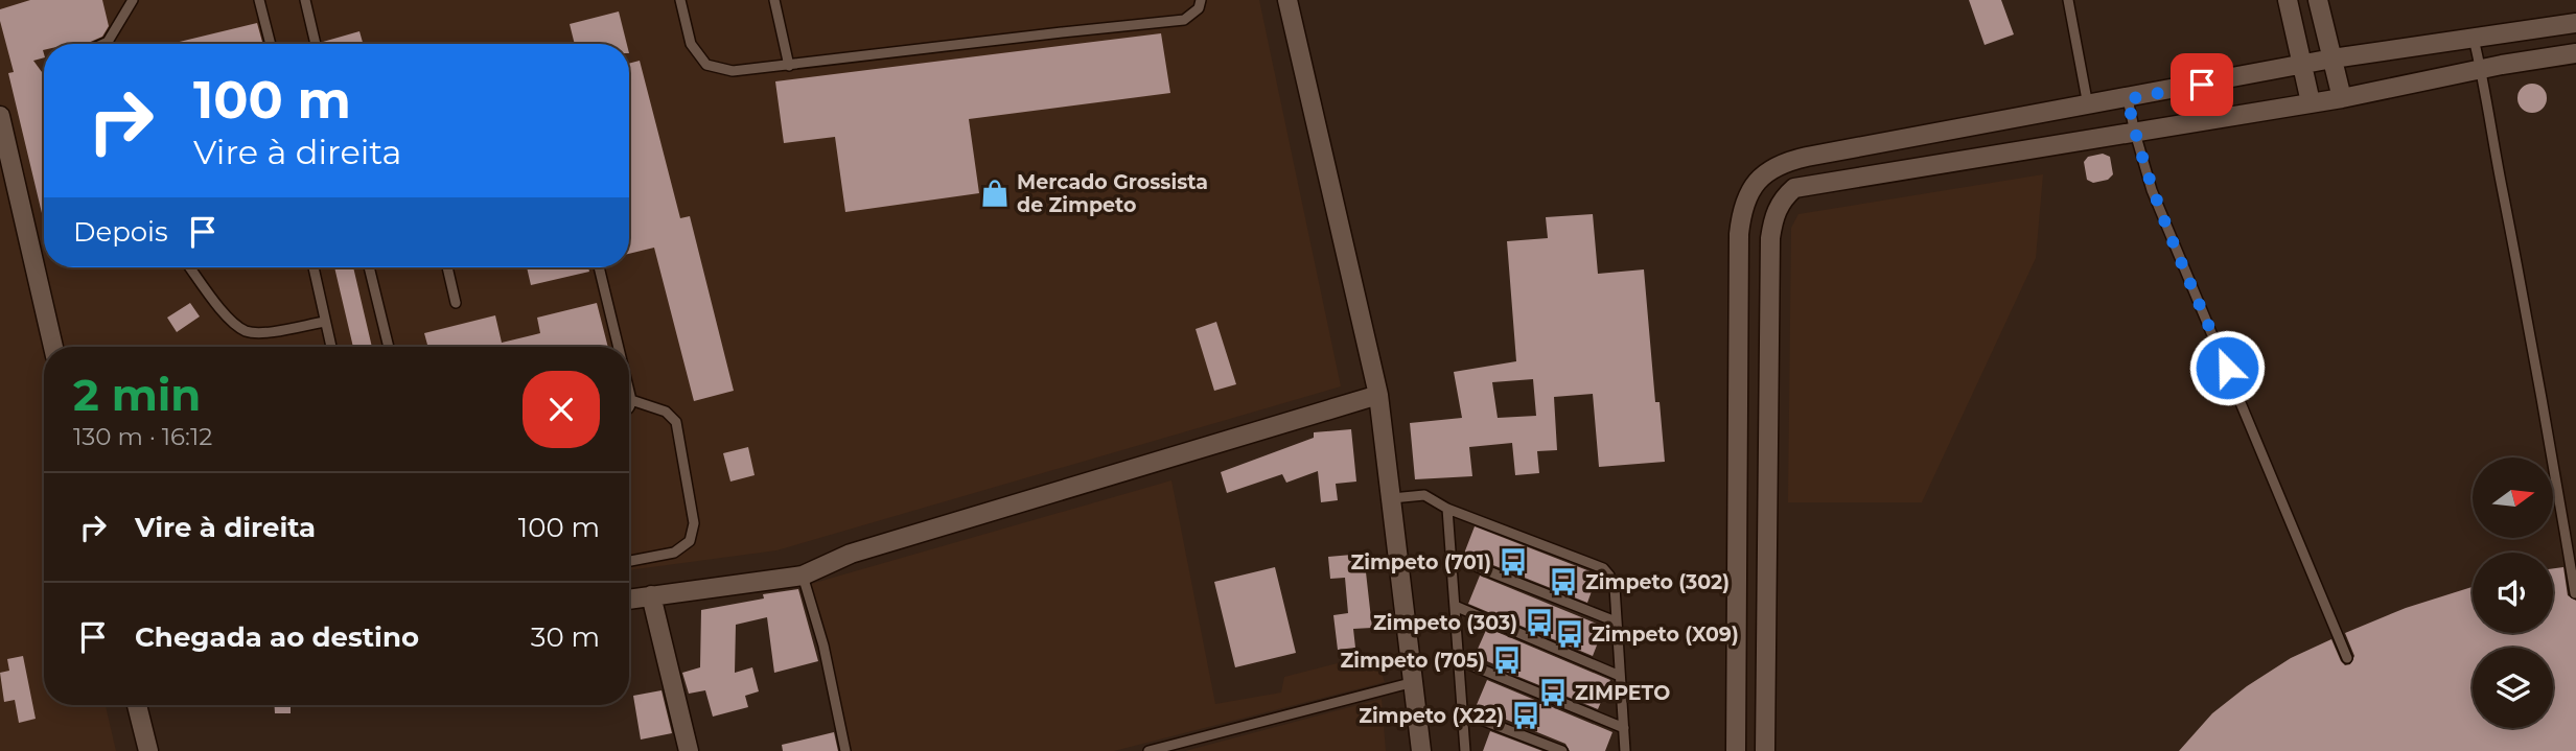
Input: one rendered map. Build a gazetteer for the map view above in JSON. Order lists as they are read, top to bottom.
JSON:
{
  "places": {
    "shop": ["Mercado Grossista de Zimpeto"],
    "bus stop": [
      "Zimpeto (701)",
      "Zimpeto (302)",
      "Zimpeto (303)",
      "Zimpeto (X09)",
      "Zimpeto (705)",
      "ZIMPETO",
      "Zimpeto (X22)"
    ]
  },
  "north": "right",
  "page": {
    "turn": ["100 m", "Vire à direita"],
    "then": "Depois",
    "heading": ["2 min", "130 m · 16:12"],
    "list": [
      {
        "name": "Vire à direita",
        "value": "100 m"
      },
      {
        "name": "Chegada ao destino",
        "value": "30 m"
      }
    ]
  }
}
